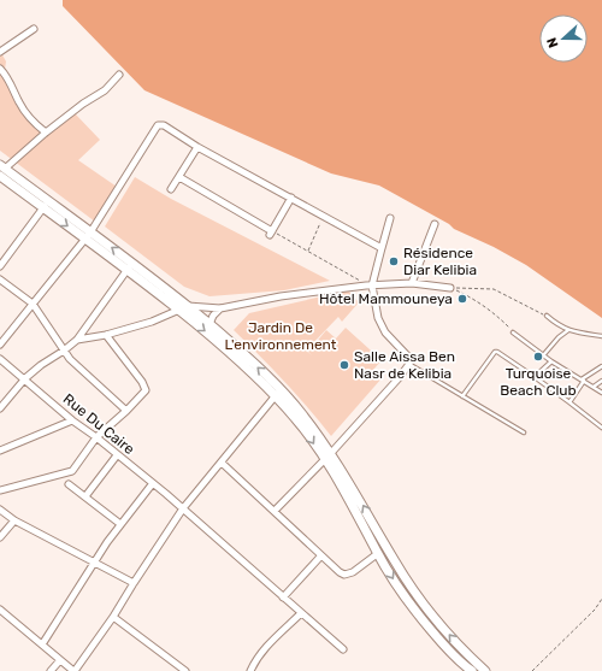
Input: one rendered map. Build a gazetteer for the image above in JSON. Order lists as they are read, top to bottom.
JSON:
{
  "streets": {
    "street": ["Rue Du Caire"]
  },
  "parks": ["Jardin De L'environnement"],
  "places": [
    "Résidence Diar Kelibia",
    "Hôtel Mammouneya",
    "Turquoise Beach Club",
    "Salle Aissa Ben Nasr de Kelibia"
  ],
  "north": "left"
}
